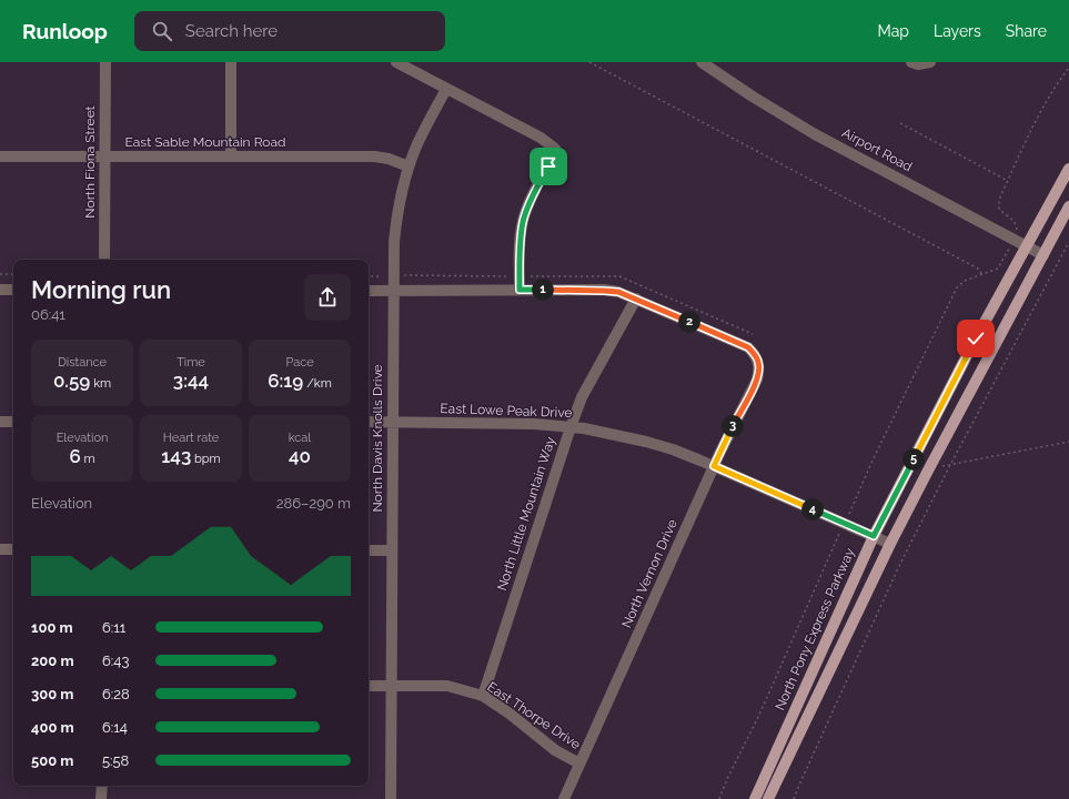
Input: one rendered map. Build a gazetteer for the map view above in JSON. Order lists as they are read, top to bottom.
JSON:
{
  "streets": {
    "main road": ["North Pony Express Parkway"],
    "street": [
      "East Sable Mountain Road",
      "Airport Road",
      "North Fiona Street",
      "East Lowe Peak Drive",
      "North Davis Knolls Drive",
      "North Little Mountain Way",
      "North Vernon Drive",
      "East Thorpe Drive"
    ]
  },
  "crossings": [
    ["East Sable Mountain Road", "North Fiona Street"],
    ["East Sable Mountain Road", "North Davis Knolls Drive"],
    ["Airport Road", "North Pony Express Parkway"],
    ["East Lowe Peak Drive", "North Davis Knolls Drive"],
    ["East Lowe Peak Drive", "North Little Mountain Way"],
    ["East Lowe Peak Drive", "North Vernon Drive"],
    ["East Lowe Peak Drive", "North Pony Express Parkway"],
    ["North Davis Knolls Drive", "East Thorpe Drive"],
    ["North Little Mountain Way", "North Vernon Drive"],
    ["North Little Mountain Way", "East Thorpe Drive"],
    ["North Vernon Drive", "East Thorpe Drive"]
  ],
  "page": {
    "header": "Runloop",
    "search": "Search here",
    "nav": ["Map", "Layers", "Share"],
    "heading": ["Morning run", "06:41"],
    "pins": [
      "1",
      "2",
      "3",
      "5",
      "4"
    ],
    "stats": [
      ["Distance", "0.59 km"],
      ["Time", "3:44"],
      ["Pace", "6:19 /km"],
      ["Elevation", "6 m"],
      ["Heart rate", "143 bpm"],
      ["kcal", "40"]
    ],
    "chart": ["Elevation", "286–290 m"],
    "list": [
      {
        "name": "100 m",
        "note": "6:11"
      },
      {
        "name": "200 m",
        "note": "6:43"
      },
      {
        "name": "300 m",
        "note": "6:28"
      },
      {
        "name": "400 m",
        "note": "6:14"
      },
      {
        "name": "500 m",
        "note": "5:58"
      }
    ]
  }
}
